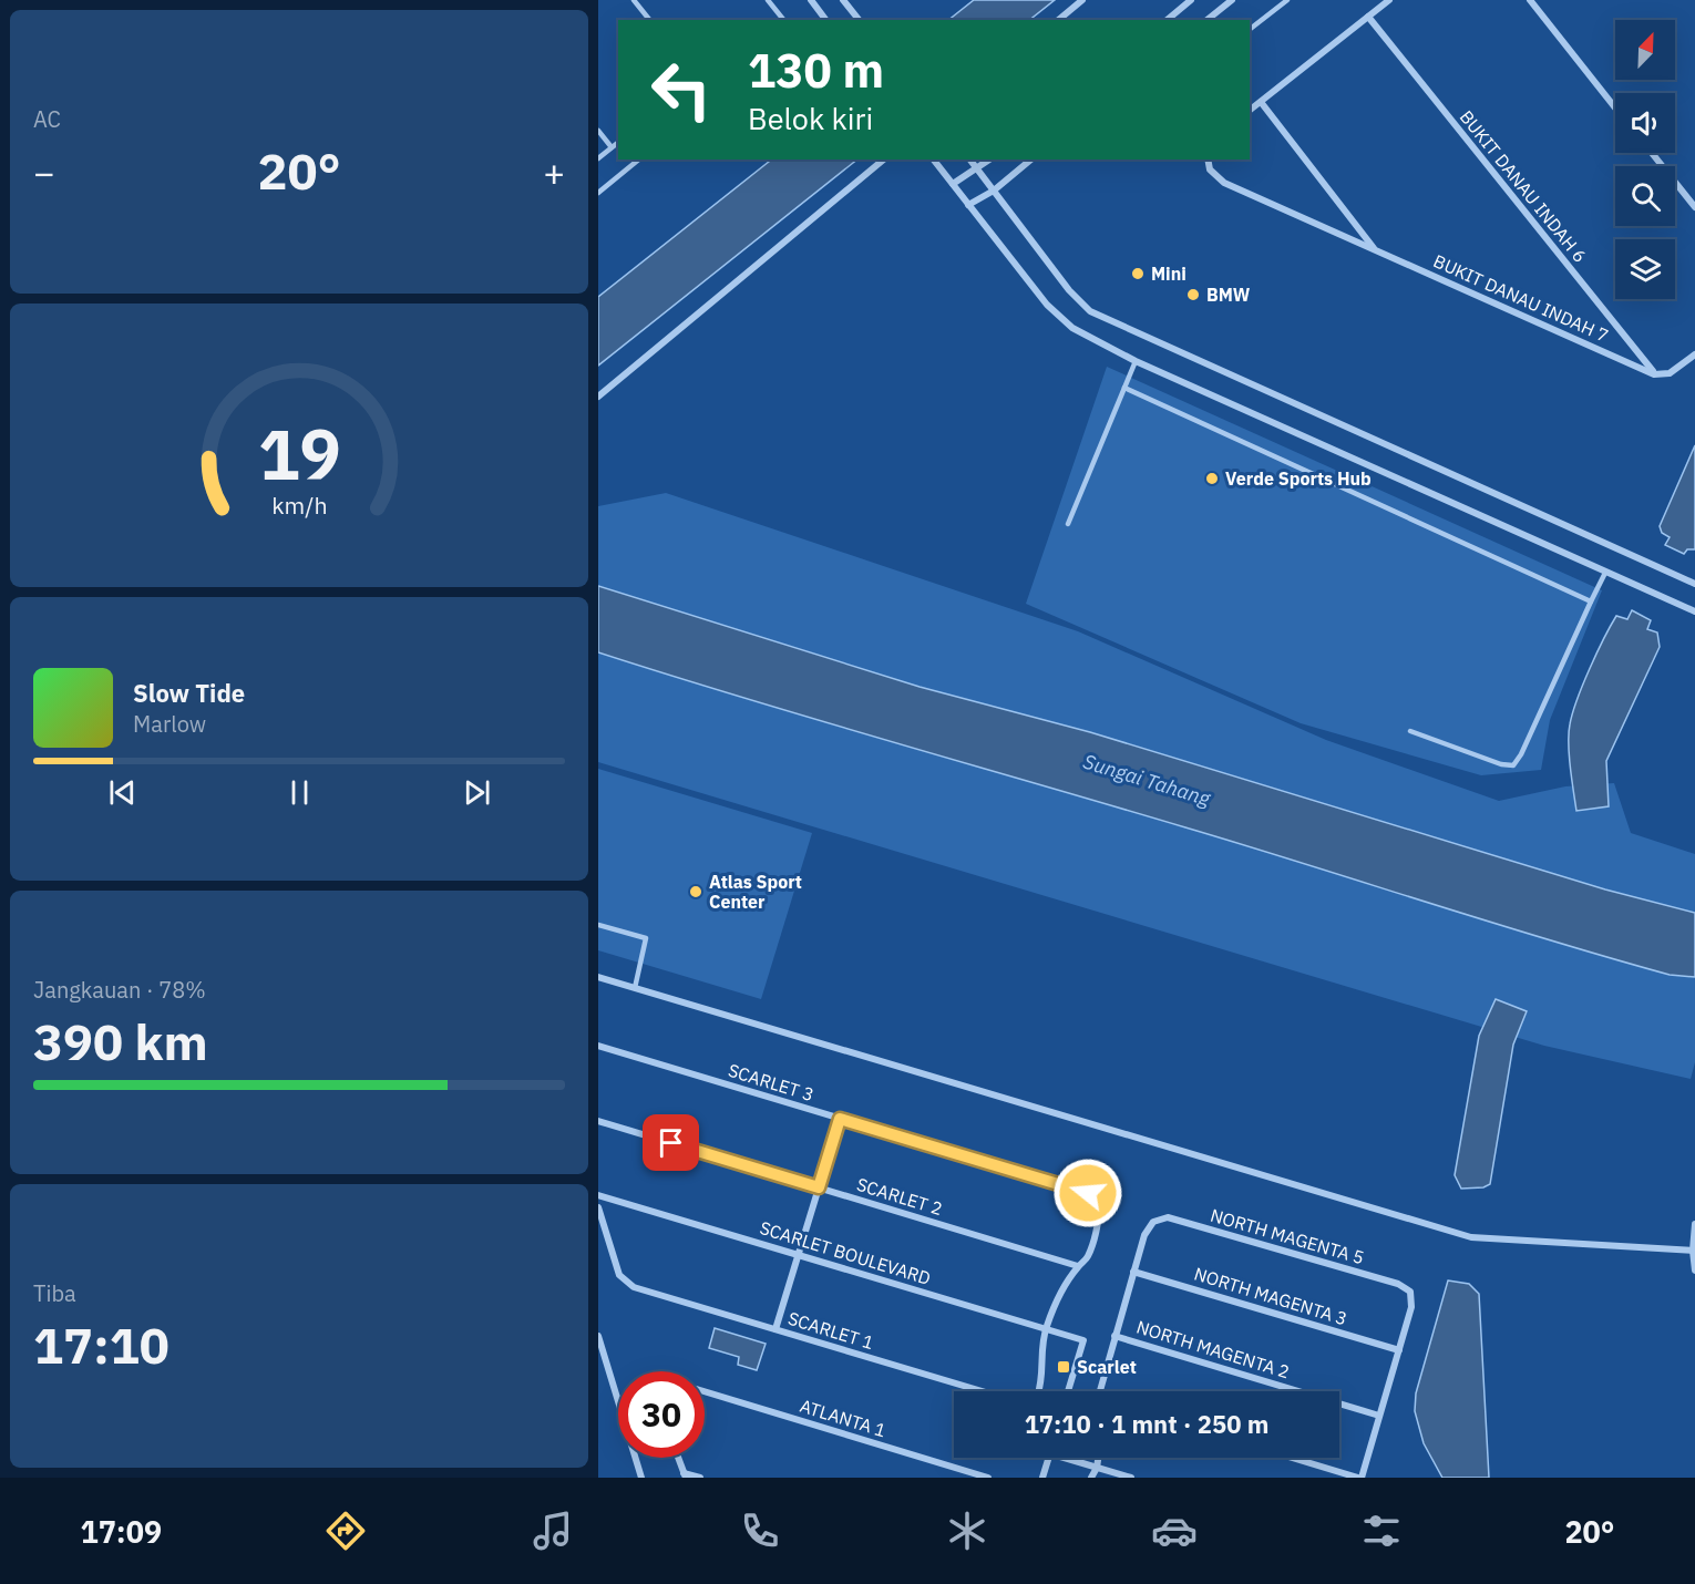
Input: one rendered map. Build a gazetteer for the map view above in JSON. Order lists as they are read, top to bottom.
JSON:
{
  "streets": {
    "street": [
      "BUKIT DANAU INDAH 6",
      "BUKIT DANAU INDAH 7",
      "SCARLET 3",
      "SCARLET 2",
      "NORTH MAGENTA 5",
      "SCARLET BOULEVARD",
      "NORTH MAGENTA 3",
      "SCARLET 1",
      "NORTH MAGENTA 2",
      "ATLANTA 1"
    ]
  },
  "crossings": [
    ["BUKIT DANAU INDAH 6", "BUKIT DANAU INDAH 7"],
    ["SCARLET 3", "SCARLET 2"],
    ["NORTH MAGENTA 5", "NORTH MAGENTA 3"]
  ],
  "water": ["Sungai Tahang"],
  "places": {
    "other": [
      "Mini",
      "BMW",
      "Verde Sports Hub",
      "Atlas Sport Center"
    ],
    "transit": ["Scarlet"]
  },
  "north": "top right",
  "page": {
    "tile": [
      "AC",
      ["Jangkauan · 78%", "390 km"],
      ["Tiba", "17:10"]
    ],
    "turn": ["130 m", "Belok kiri"],
    "heat": ["−", "20°", "+"],
    "song": ["Slow Tide", "Marlow"],
    "limit": "30",
    "trip": "17:10 · 1 mnt · 250 m",
    "tabs": ["17:09", "20°"],
    "gauge": ["19", "km/h"]
  }
}
